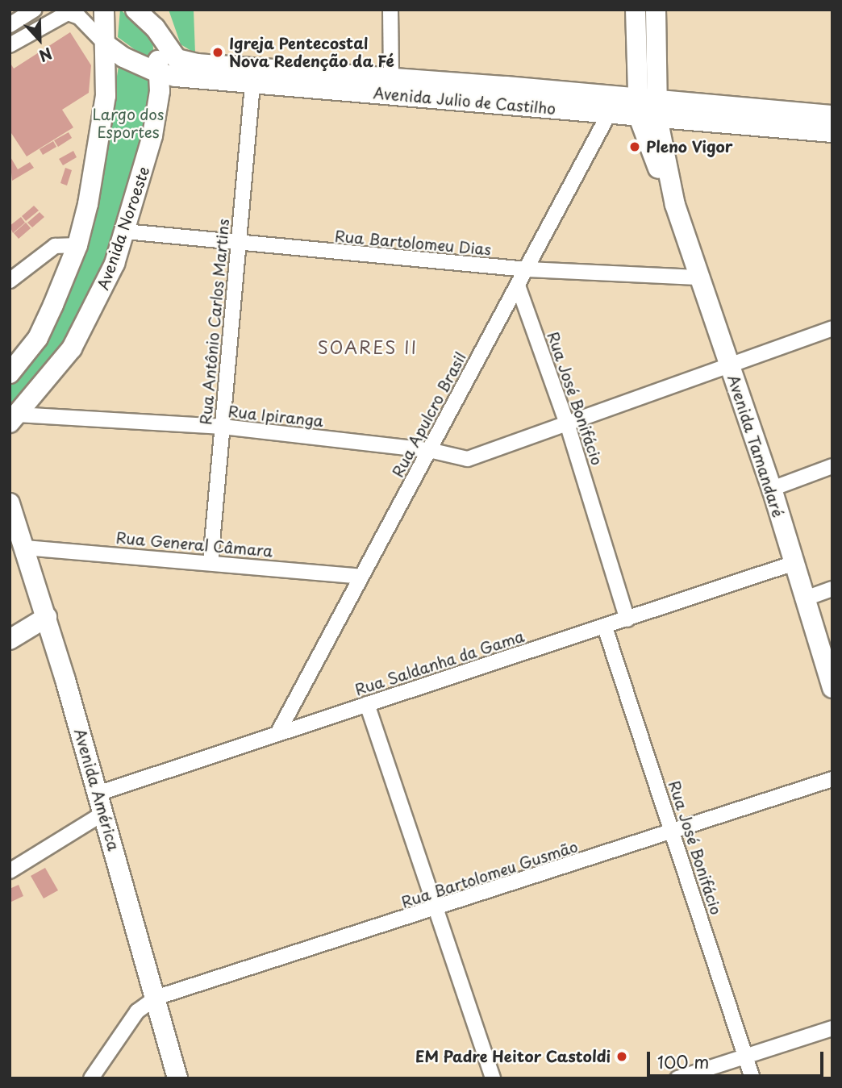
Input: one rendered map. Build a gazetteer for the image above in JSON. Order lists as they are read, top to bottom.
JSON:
{
  "streets": {
    "main road": [
      "Avenida Julio de Castilho",
      "Avenida Noroeste",
      "Avenida Tamandaré",
      "Avenida América"
    ],
    "street": [
      "Rua Bartolomeu Dias",
      "Rua Antônio Carlos Martins",
      "Rua José Bonifácio",
      "Rua Apulcro Brasil",
      "Rua Ipiranga",
      "Rua General Câmara",
      "Rua Saldanha da Gama",
      "Rua Bartolomeu Gusmão"
    ]
  },
  "crossings": [
    ["Avenida Julio de Castilho", "Avenida Noroeste"],
    ["Avenida Julio de Castilho", "Rua Antônio Carlos Martins"],
    ["Avenida Julio de Castilho", "Rua Apulcro Brasil"],
    ["Avenida Julio de Castilho", "Avenida Tamandaré"],
    ["Avenida Noroeste", "Rua Bartolomeu Dias"],
    ["Avenida Noroeste", "Rua Ipiranga"],
    ["Rua Bartolomeu Dias", "Rua Antônio Carlos Martins"],
    ["Rua Bartolomeu Dias", "Rua Apulcro Brasil"],
    ["Rua Bartolomeu Dias", "Avenida Tamandaré"],
    ["Rua Antônio Carlos Martins", "Rua Ipiranga"],
    ["Rua Antônio Carlos Martins", "Rua General Câmara"],
    ["Rua José Bonifácio", "Rua Apulcro Brasil"],
    ["Rua José Bonifácio", "Rua Ipiranga"],
    ["Rua José Bonifácio", "Rua Saldanha da Gama"],
    ["Rua José Bonifácio", "Rua Bartolomeu Gusmão"],
    ["Rua Apulcro Brasil", "Rua Ipiranga"],
    ["Rua Apulcro Brasil", "Rua General Câmara"],
    ["Rua Apulcro Brasil", "Rua Saldanha da Gama"],
    ["Rua Ipiranga", "Avenida Tamandaré"],
    ["Avenida Tamandaré", "Rua Saldanha da Gama"],
    ["Rua General Câmara", "Avenida América"],
    ["Rua Saldanha da Gama", "Avenida América"],
    ["Avenida América", "Rua Bartolomeu Gusmão"]
  ],
  "districts": ["SOARES II"],
  "parks": ["Largo dos Esportes"],
  "places": ["Igreja Pentecostal Nova Redenção da Fé", "Pleno Vigor", "EM Padre Heitor Castoldi"],
  "scale_bar": "100 m",
  "north": "bottom"
}
